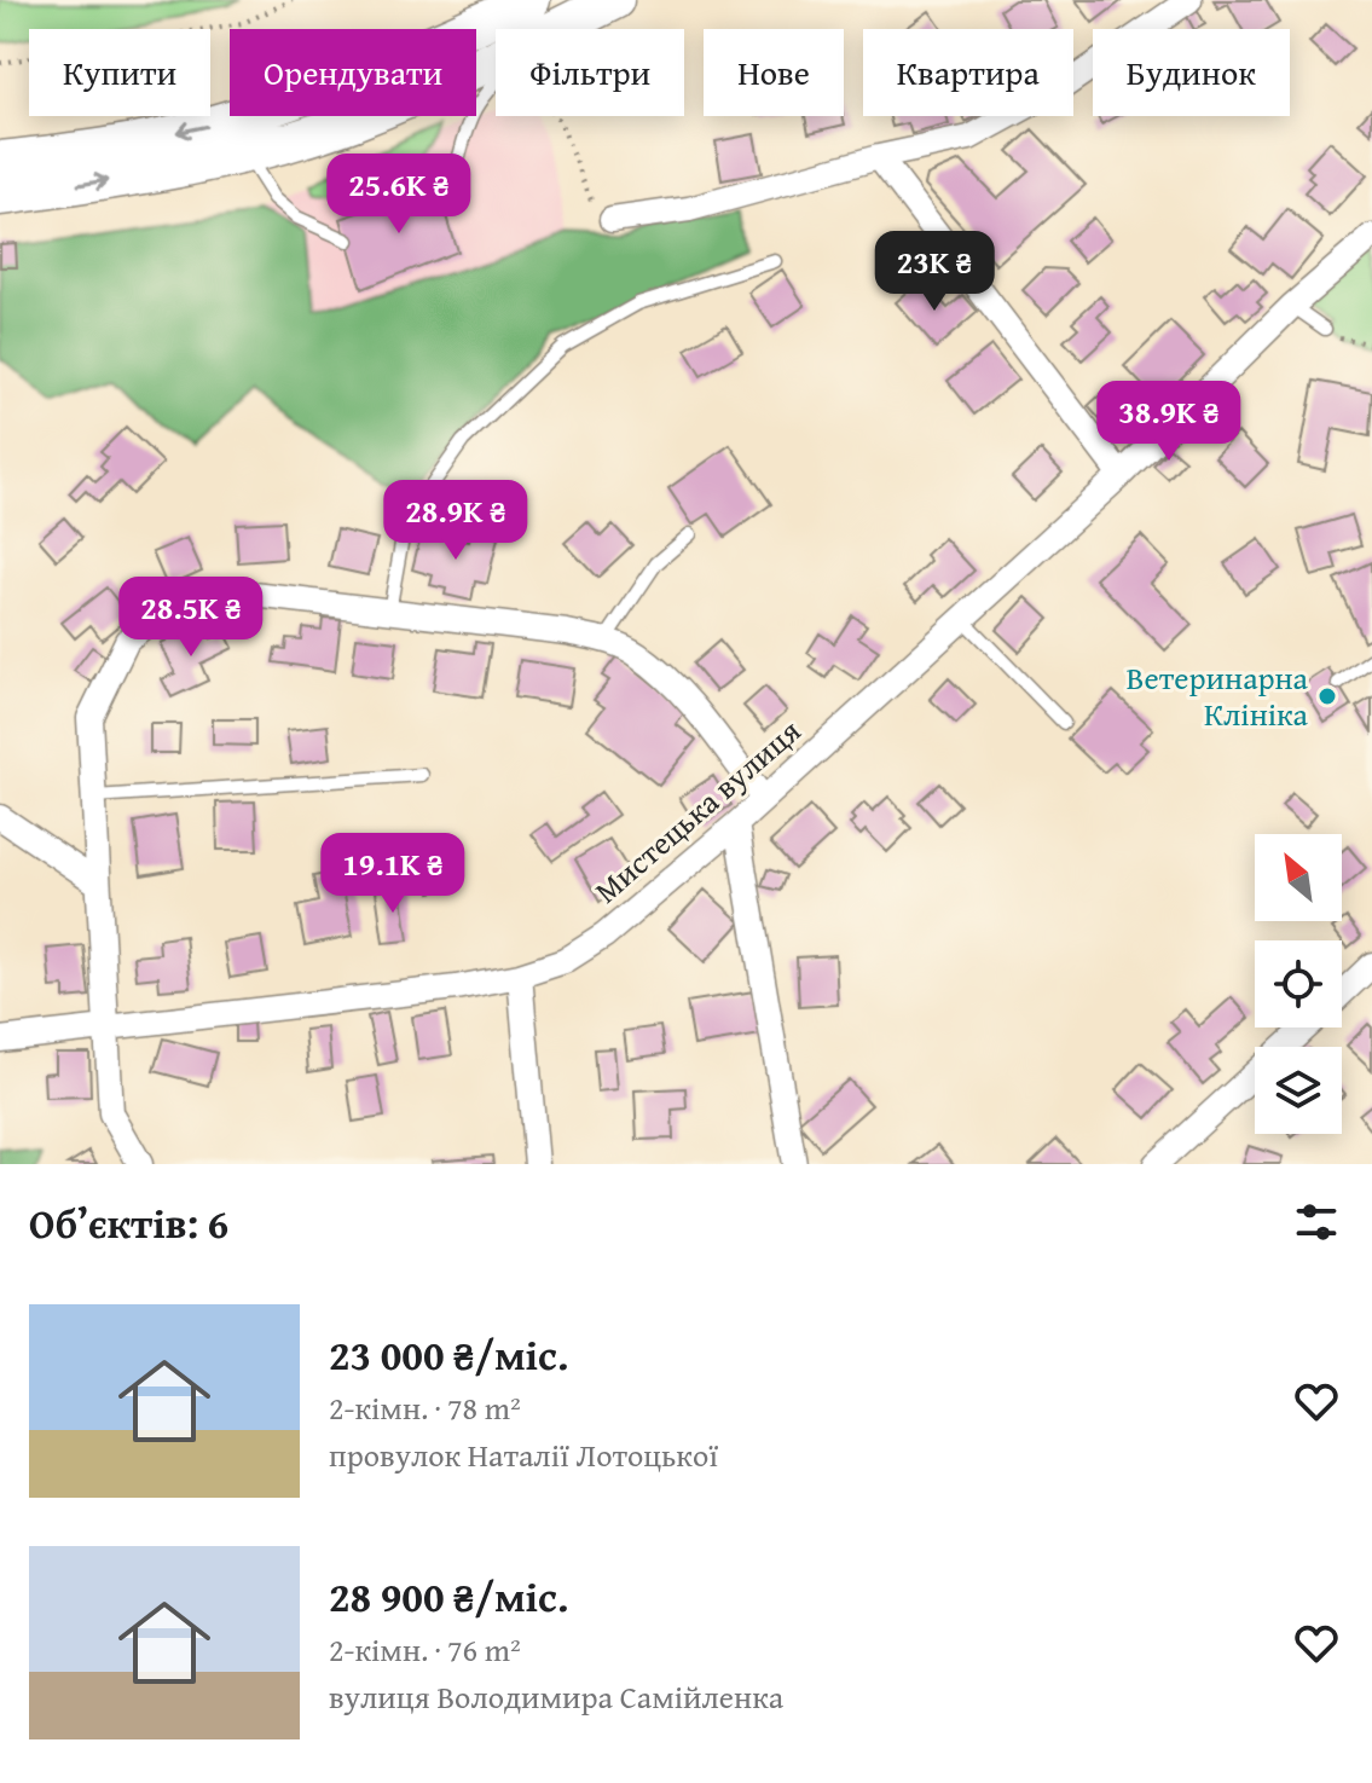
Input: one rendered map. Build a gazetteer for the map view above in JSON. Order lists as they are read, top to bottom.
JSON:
{
  "streets": {
    "street": ["Мистецька вулиця"]
  },
  "places": ["Ветеринарна Клініка"],
  "north": "top left",
  "page": {
    "chip": [
      "Купити",
      "Орендувати",
      "Фільтри",
      "Нове",
      "Квартира",
      "Будинок"
    ],
    "price": [
      "25.6K ₴",
      "23K ₴",
      "38.9K ₴",
      "28.9K ₴",
      "28.5K ₴",
      "19.1K ₴"
    ],
    "heading": "Об’єктів: 6",
    "list": [
      {
        "name": "23 000 ₴/міс.",
        "note": "2-кімн. · 78 m² · провулок Наталії Лотоцької"
      },
      {
        "name": "28 900 ₴/міс.",
        "note": "2-кімн. · 76 m² · вулиця Володимира Самійленка"
      }
    ]
  }
}
